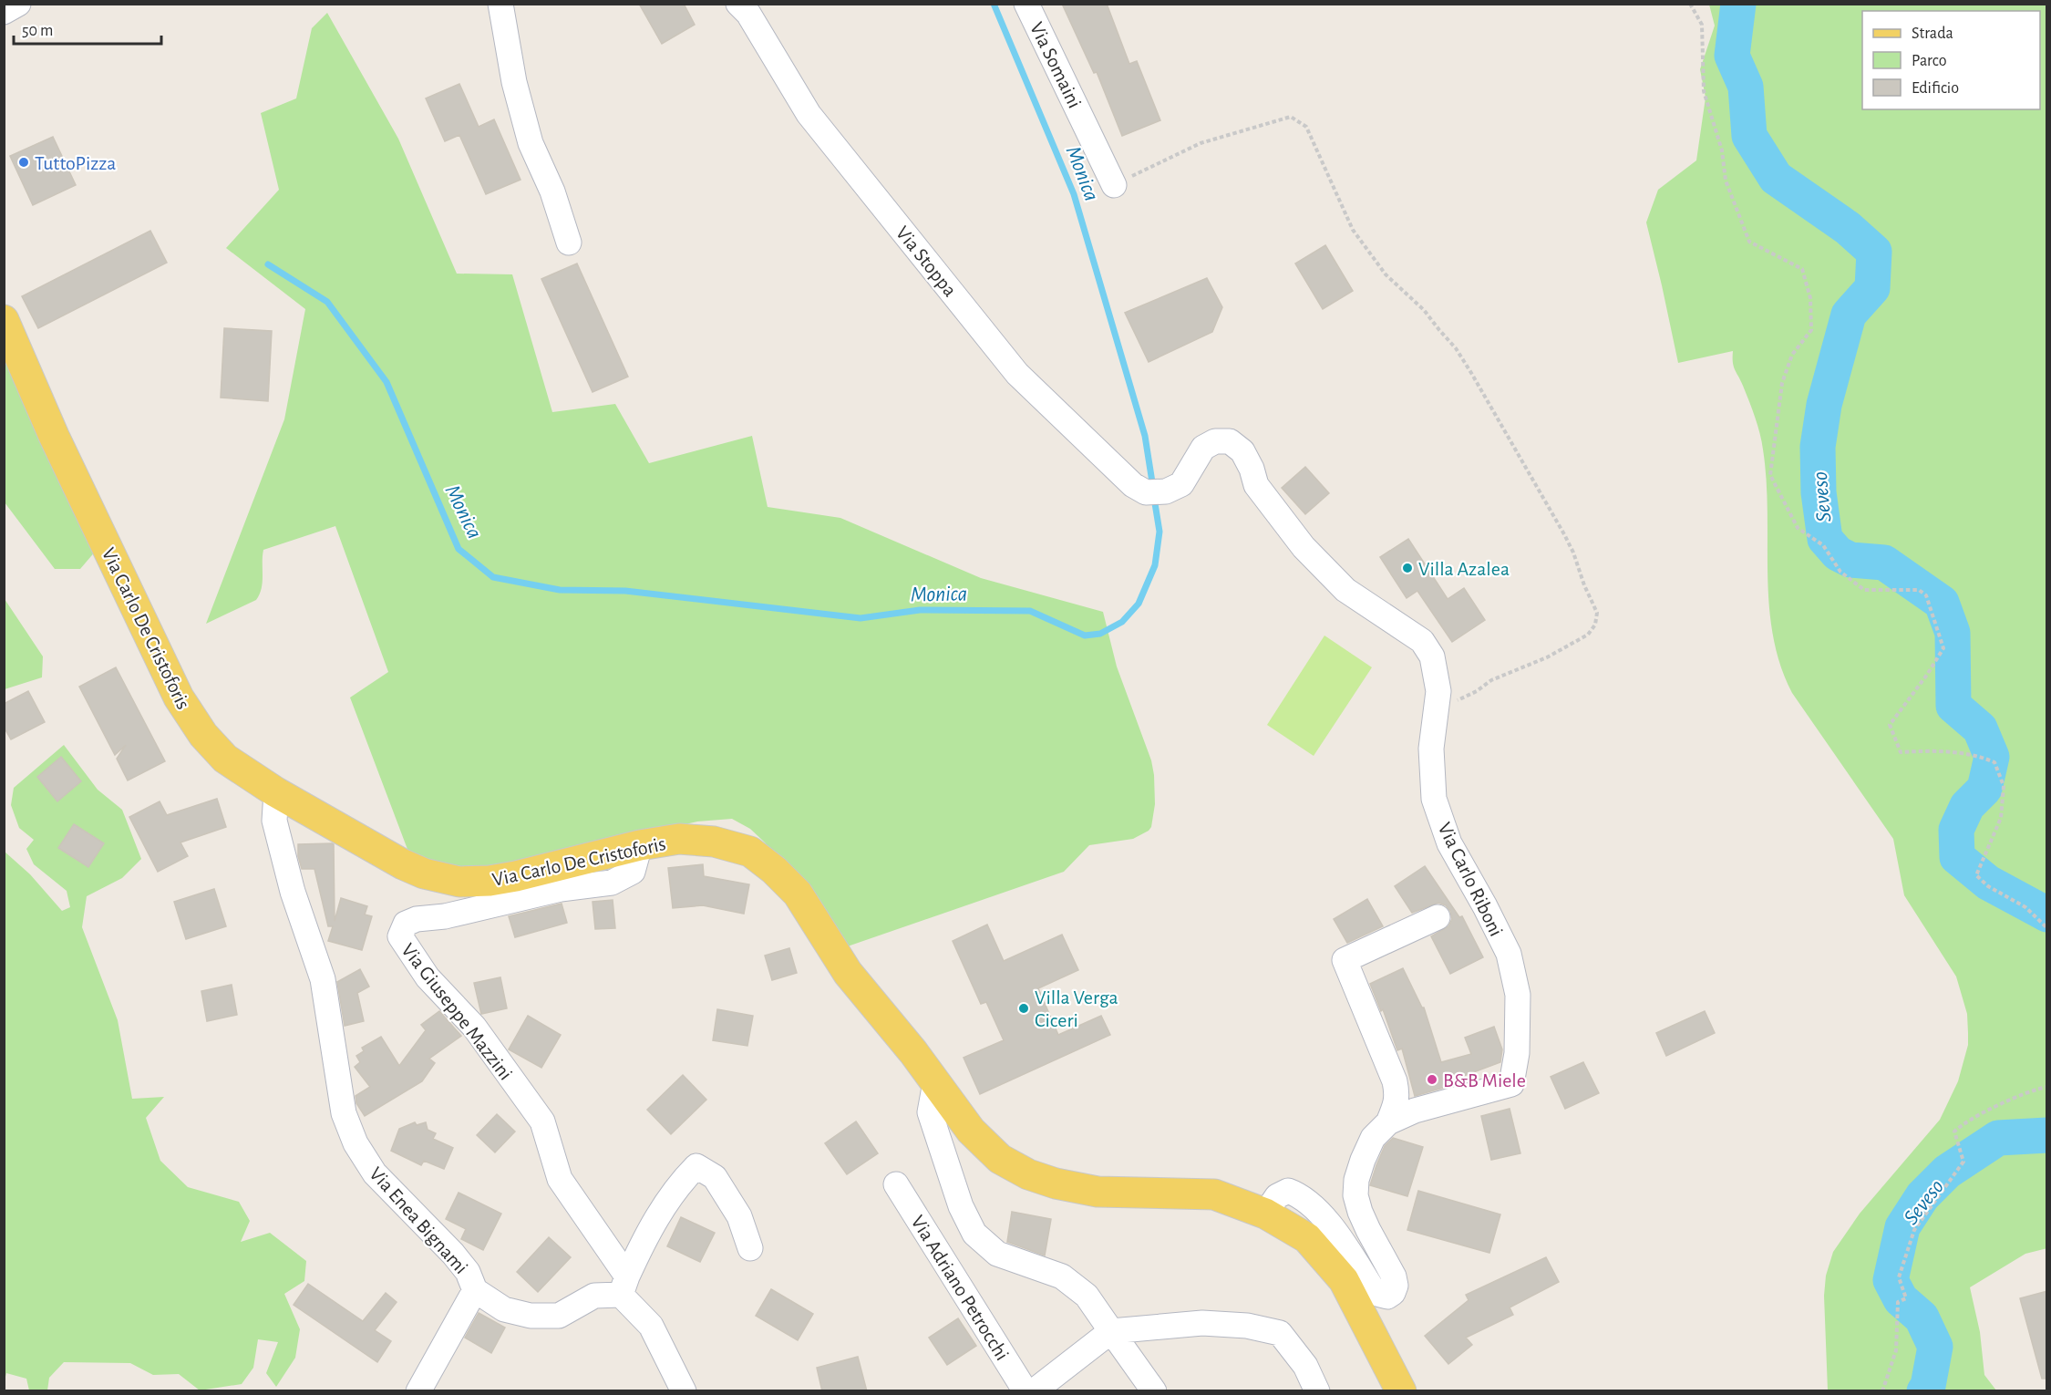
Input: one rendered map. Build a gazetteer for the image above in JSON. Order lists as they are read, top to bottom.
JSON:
{
  "streets": {
    "main road": ["Via Carlo De Cristoforis"],
    "street": [
      "Via Somaini",
      "Via Stoppa",
      "Via Carlo Riboni",
      "Via Giuseppe Mazzini",
      "Via Enea Bignami",
      "Via Adriano Petrocchi"
    ]
  },
  "crossings": [
    ["Via Stoppa", "Via Carlo Riboni"],
    ["Via Carlo De Cristoforis", "Via Giuseppe Mazzini"],
    ["Via Carlo De Cristoforis", "Via Enea Bignami"],
    ["Via Giuseppe Mazzini", "Via Enea Bignami"]
  ],
  "water": ["Monica", "Seveso"],
  "places": [
    "TuttoPizza",
    "Villa Azalea",
    "Villa Verga Ciceri",
    "B&B Miele"
  ],
  "legend": ["Strada", "Parco", "Edificio"],
  "scale_bar": "50 m"
}
